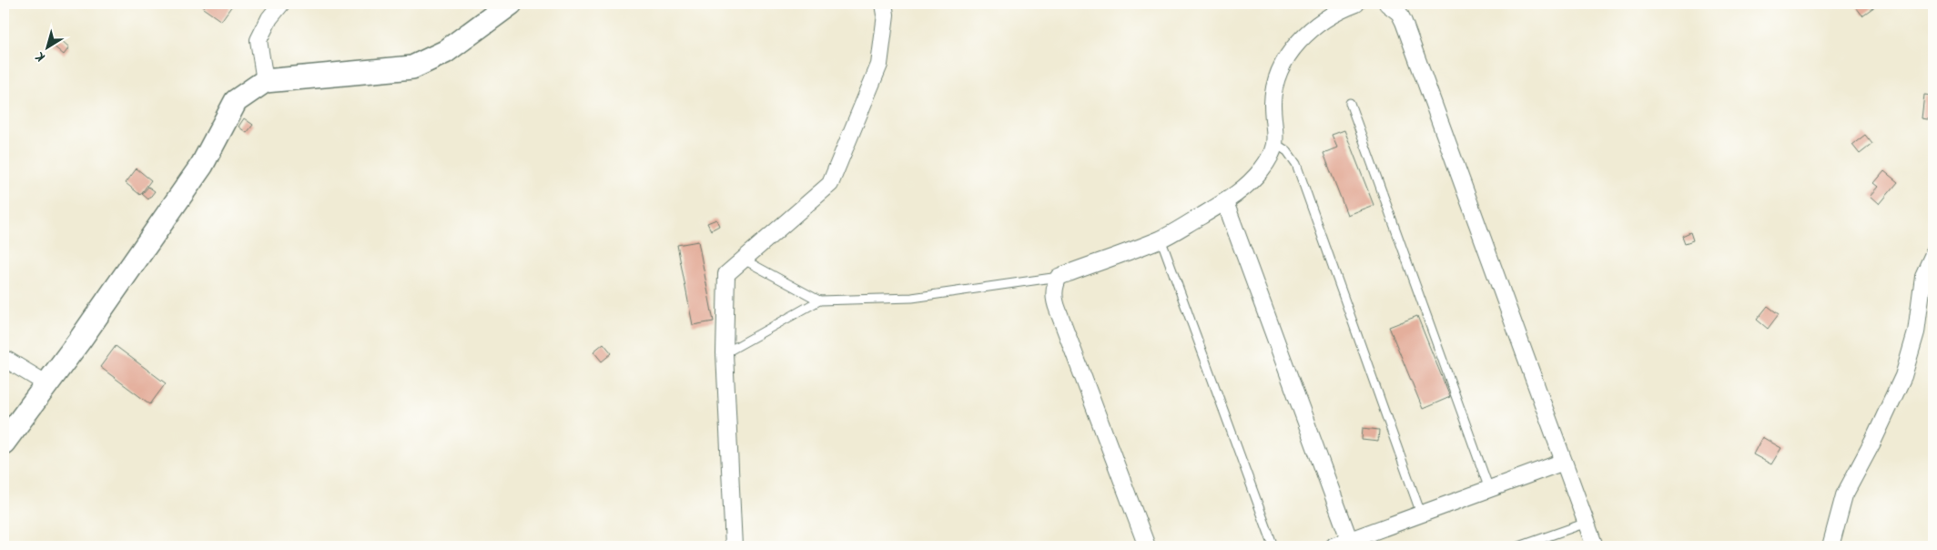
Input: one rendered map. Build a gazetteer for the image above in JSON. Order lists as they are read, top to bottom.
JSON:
{
  "north": "bottom left"
}
